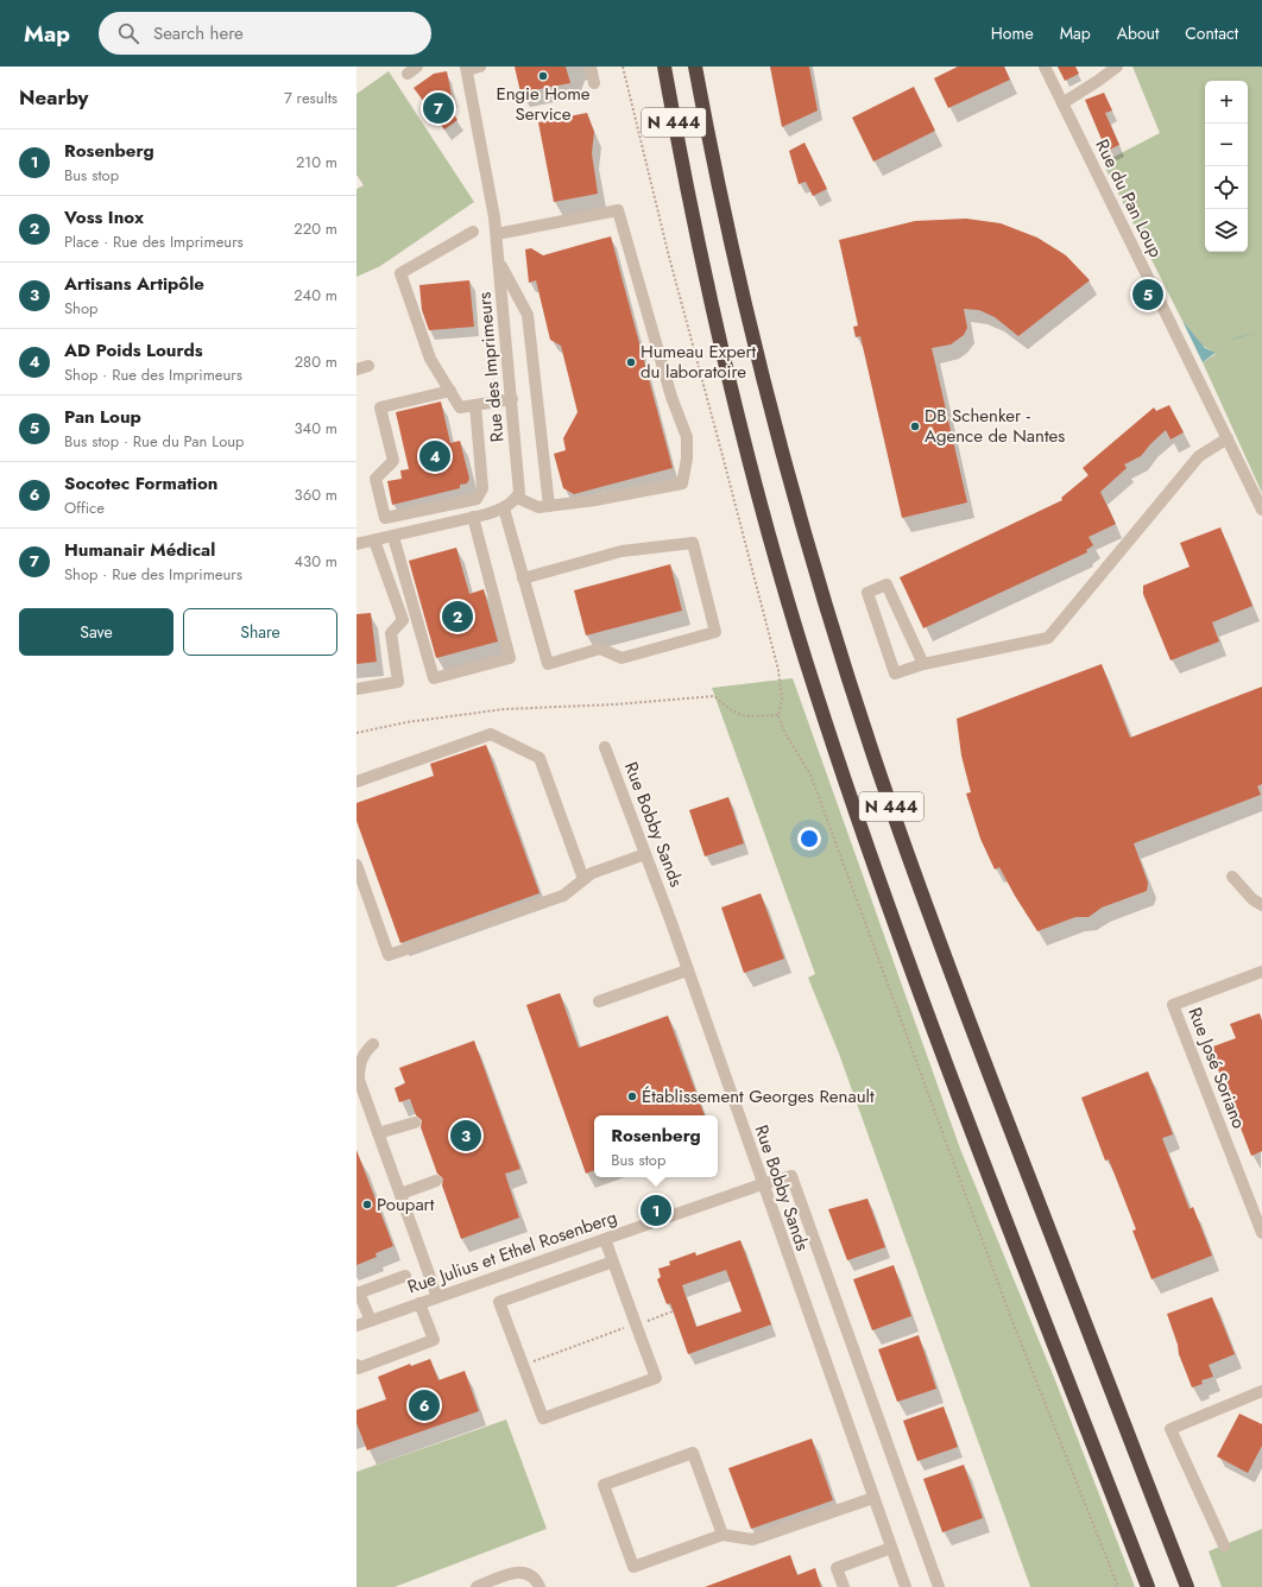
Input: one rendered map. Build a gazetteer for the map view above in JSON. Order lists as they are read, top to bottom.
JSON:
{
  "streets": {
    "highway": ["N 444"],
    "street": [
      "Rue du Pan Loup",
      "Rue des Imprimeurs",
      "Rue Bobby Sands",
      "Rue José Soriano",
      "Rue Julius et Ethel Rosenberg"
    ]
  },
  "crossings": [
    ["Rue Bobby Sands", "Rue Julius et Ethel Rosenberg"]
  ],
  "places": [
    "Engie Home Service",
    "Humeau Expert du laboratoire",
    "DB Schenker - Agence de Nantes",
    "Établissement Georges Renault",
    "Poupart"
  ],
  "page": {
    "header": "Map",
    "search": "Search here",
    "nav": [
      "Home",
      "Map",
      "About",
      "Contact"
    ],
    "heading": ["Nearby", "7 results"],
    "map_buttons": ["+", "−"],
    "pins": [
      "7",
      "5",
      "4",
      "2",
      "3",
      "1",
      "6"
    ],
    "list": [
      {
        "mark": "1",
        "name": "Rosenberg",
        "note": "Bus stop",
        "value": "210 m"
      },
      {
        "mark": "2",
        "name": "Voss Inox",
        "note": "Place · Rue des Imprimeurs",
        "value": "220 m"
      },
      {
        "mark": "3",
        "name": "Artisans Artipôle",
        "note": "Shop",
        "value": "240 m"
      },
      {
        "mark": "4",
        "name": "AD Poids Lourds",
        "note": "Shop · Rue des Imprimeurs",
        "value": "280 m"
      },
      {
        "mark": "5",
        "name": "Pan Loup",
        "note": "Bus stop · Rue du Pan Loup",
        "value": "340 m"
      },
      {
        "mark": "6",
        "name": "Socotec Formation",
        "note": "Office",
        "value": "360 m"
      },
      {
        "mark": "7",
        "name": "Humanair Médical",
        "note": "Shop · Rue des Imprimeurs",
        "value": "430 m"
      }
    ],
    "buttons": ["Save", "Share"],
    "popup": ["Rosenberg", "Bus stop"]
  }
}
